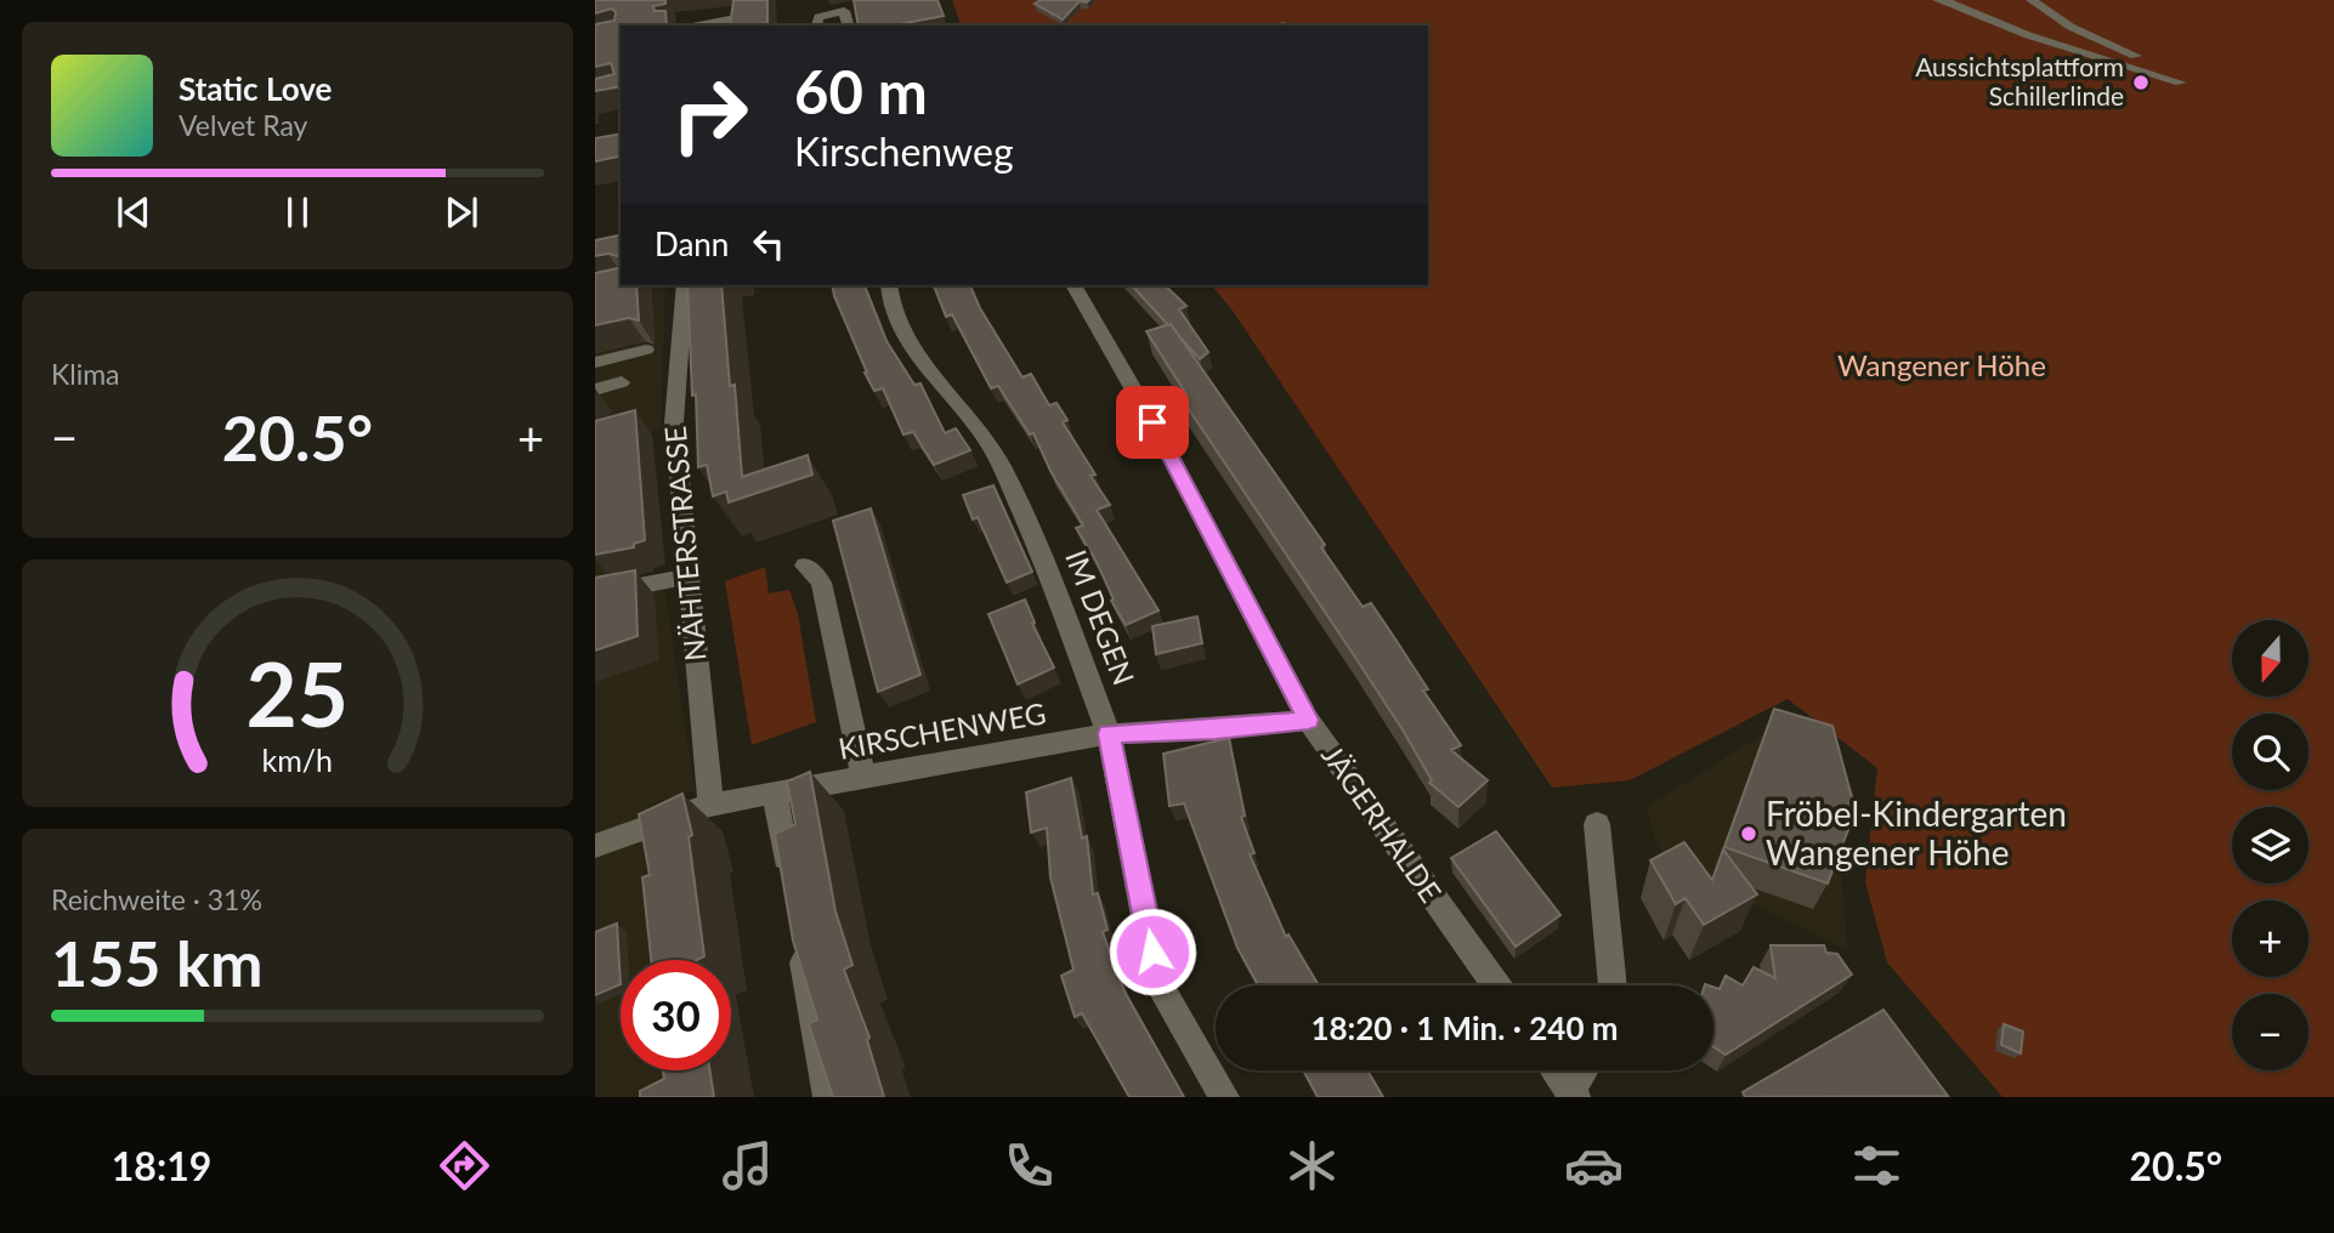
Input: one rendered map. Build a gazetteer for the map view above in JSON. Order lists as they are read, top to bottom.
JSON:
{
  "streets": {
    "street": [
      "NÄHTERSTRASSE",
      "IM DEGEN",
      "KIRSCHENWEG",
      "JÄGERHALDE"
    ]
  },
  "crossings": [
    ["NÄHTERSTRASSE", "KIRSCHENWEG"],
    ["IM DEGEN", "KIRSCHENWEG"],
    ["KIRSCHENWEG", "JÄGERHALDE"]
  ],
  "parks": ["Wangener Höhe"],
  "places": ["Aussichtsplattform Schillerlinde", "Fröbel-Kindergarten Wangener Höhe"],
  "north": "bottom",
  "page": {
    "turn": ["60 m", "Kirschenweg"],
    "song": ["Static Love", "Velvet Ray"],
    "then": "Dann",
    "tile": [
      "Klima",
      ["Reichweite · 31%", "155 km"]
    ],
    "heat": ["−", "20.5°", "+"],
    "map_buttons": ["+", "−"],
    "limit": "30",
    "trip": "18:20 · 1 Min. · 240 m",
    "tabs": ["18:19", "20.5°"],
    "gauge": ["25", "km/h"]
  }
}
